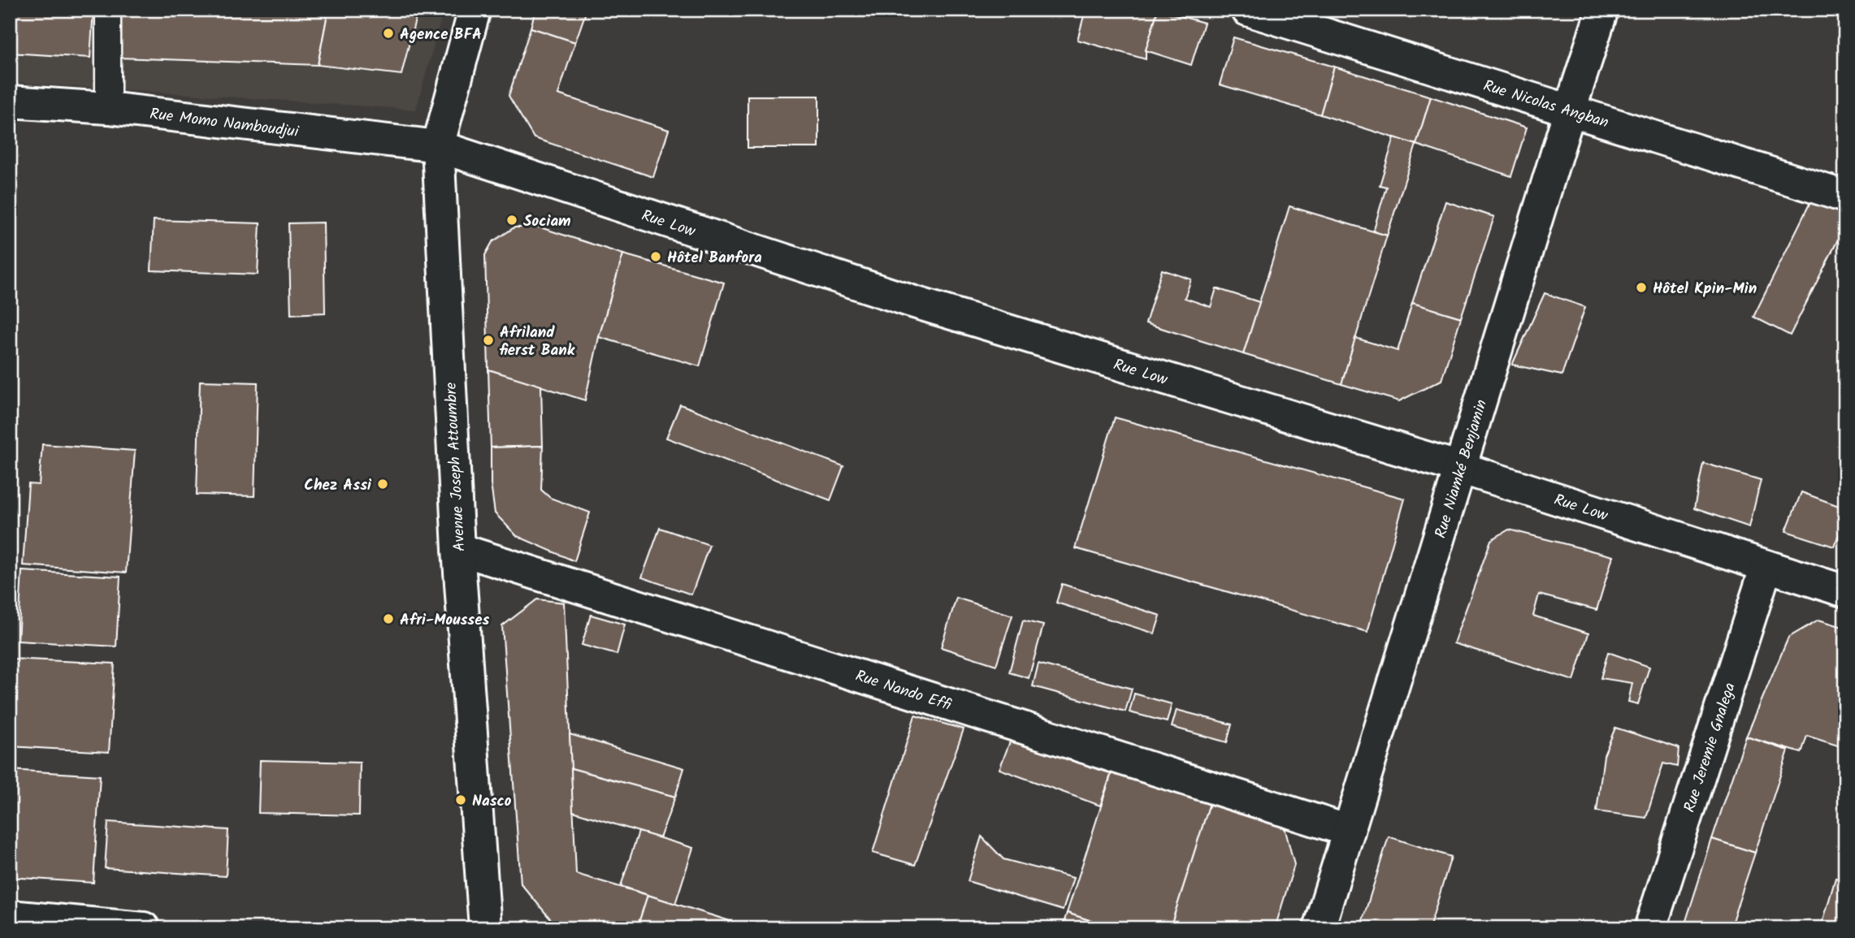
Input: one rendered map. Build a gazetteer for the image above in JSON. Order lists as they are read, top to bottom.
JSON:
{
  "streets": {
    "street": [
      "Rue Nicolas Angban",
      "Rue Momo Namboudjui",
      "Rue Low",
      "Avenue Joseph Attoumbre",
      "Rue Niamké Benjamin",
      "Rue Nando Effi",
      "Rue Jeremie Gnalega"
    ]
  },
  "crossings": [
    ["Rue Nicolas Angban", "Rue Niamké Benjamin"],
    ["Rue Momo Namboudjui", "Rue Low"],
    ["Rue Momo Namboudjui", "Avenue Joseph Attoumbre"],
    ["Rue Low", "Avenue Joseph Attoumbre"],
    ["Rue Low", "Rue Niamké Benjamin"],
    ["Rue Low", "Rue Jeremie Gnalega"],
    ["Avenue Joseph Attoumbre", "Rue Nando Effi"],
    ["Rue Niamké Benjamin", "Rue Nando Effi"]
  ],
  "places": [
    "Agence BFA",
    "Sociam",
    "Hôtel Banfora",
    "Hôtel Kpin-Min",
    "Afriland fierst Bank",
    "Chez Assi",
    "Afri-Mousses",
    "Nasco"
  ]
}
